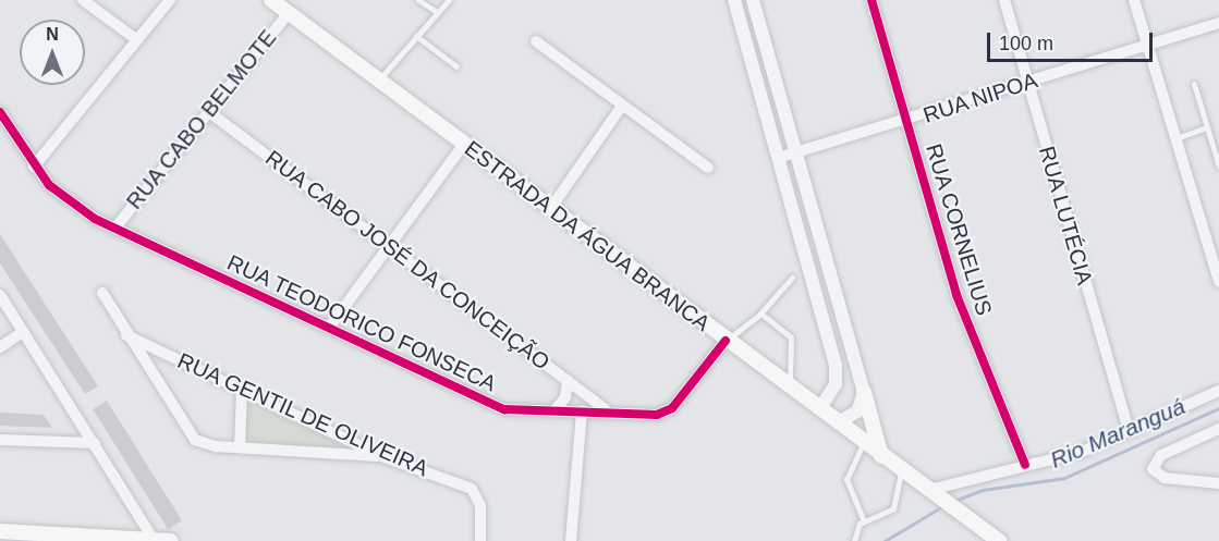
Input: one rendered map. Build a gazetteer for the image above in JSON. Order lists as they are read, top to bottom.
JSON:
{
  "streets": {
    "main road": ["ESTRADA DA ÁGUA BRANCA"],
    "street": [
      "RUA NIPOA",
      "RUA CABO BELMOTE",
      "RUA LUTÉCIA",
      "RUA CORNELIUS",
      "RUA CABO JOSÉ DA CONCEIÇÃO",
      "RUA TEODORICO FONSECA",
      "RUA GENTIL DE OLIVEIRA"
    ]
  },
  "crossings": [
    ["RUA NIPOA", "RUA LUTÉCIA"],
    ["RUA NIPOA", "RUA CORNELIUS"],
    ["RUA CABO BELMOTE", "ESTRADA DA ÁGUA BRANCA"],
    ["RUA CABO BELMOTE", "RUA CABO JOSÉ DA CONCEIÇÃO"],
    ["RUA CABO BELMOTE", "RUA TEODORICO FONSECA"],
    ["ESTRADA DA ÁGUA BRANCA", "RUA TEODORICO FONSECA"],
    ["RUA CABO JOSÉ DA CONCEIÇÃO", "RUA TEODORICO FONSECA"]
  ],
  "water": ["Rio Maranguá"],
  "scale_bar": "100 m",
  "north": "top"
}
